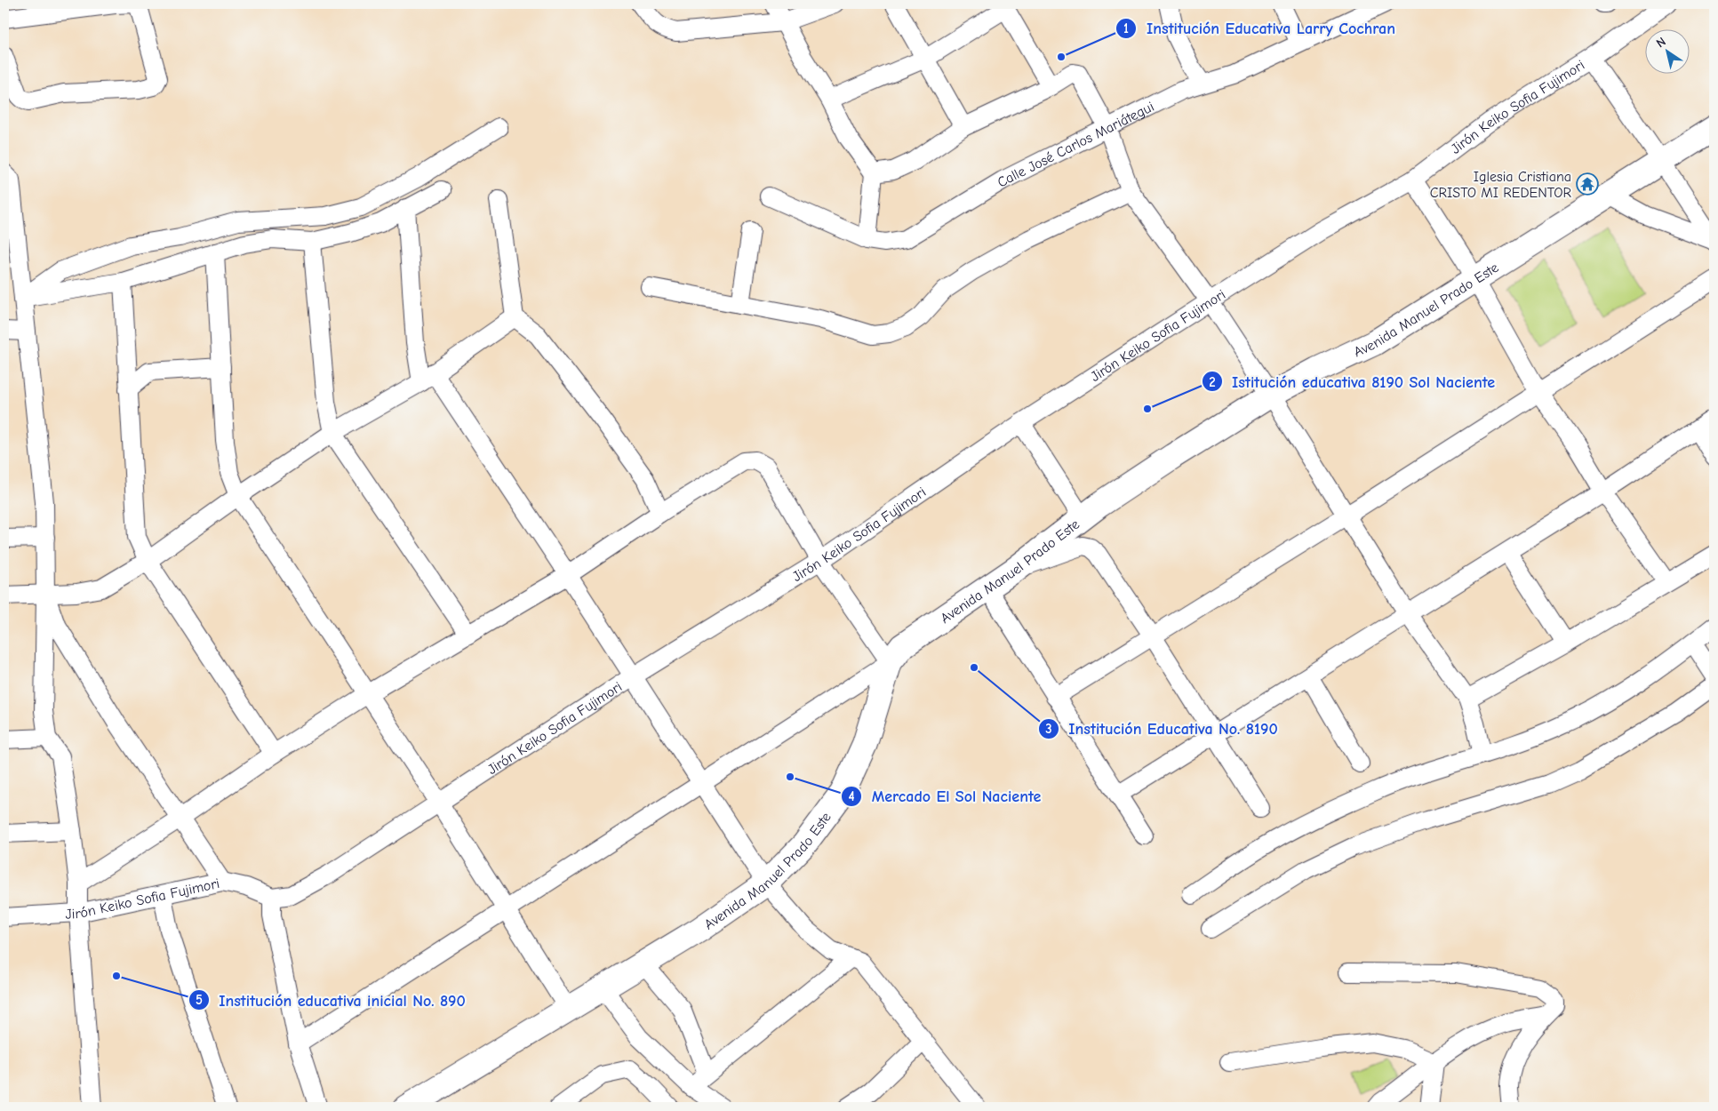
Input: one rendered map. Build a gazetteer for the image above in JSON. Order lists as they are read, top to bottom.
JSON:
{
  "streets": {
    "street": ["Jirón Keiko Sofia Fujimori", "Calle José Carlos Mariátegui", "Avenida Manuel Prado Este"]
  },
  "places": {
    "other": [
      "Institución Educativa Larry Cochran",
      "Istitución educativa 8190 Sol Naciente",
      "Institución Educativa No. 8190",
      "Mercado El Sol Naciente",
      "Institución educativa inicial No. 890"
    ],
    "temple": ["Iglesia Cristiana CRISTO MI REDENTOR"]
  },
  "north": "top left"
}
